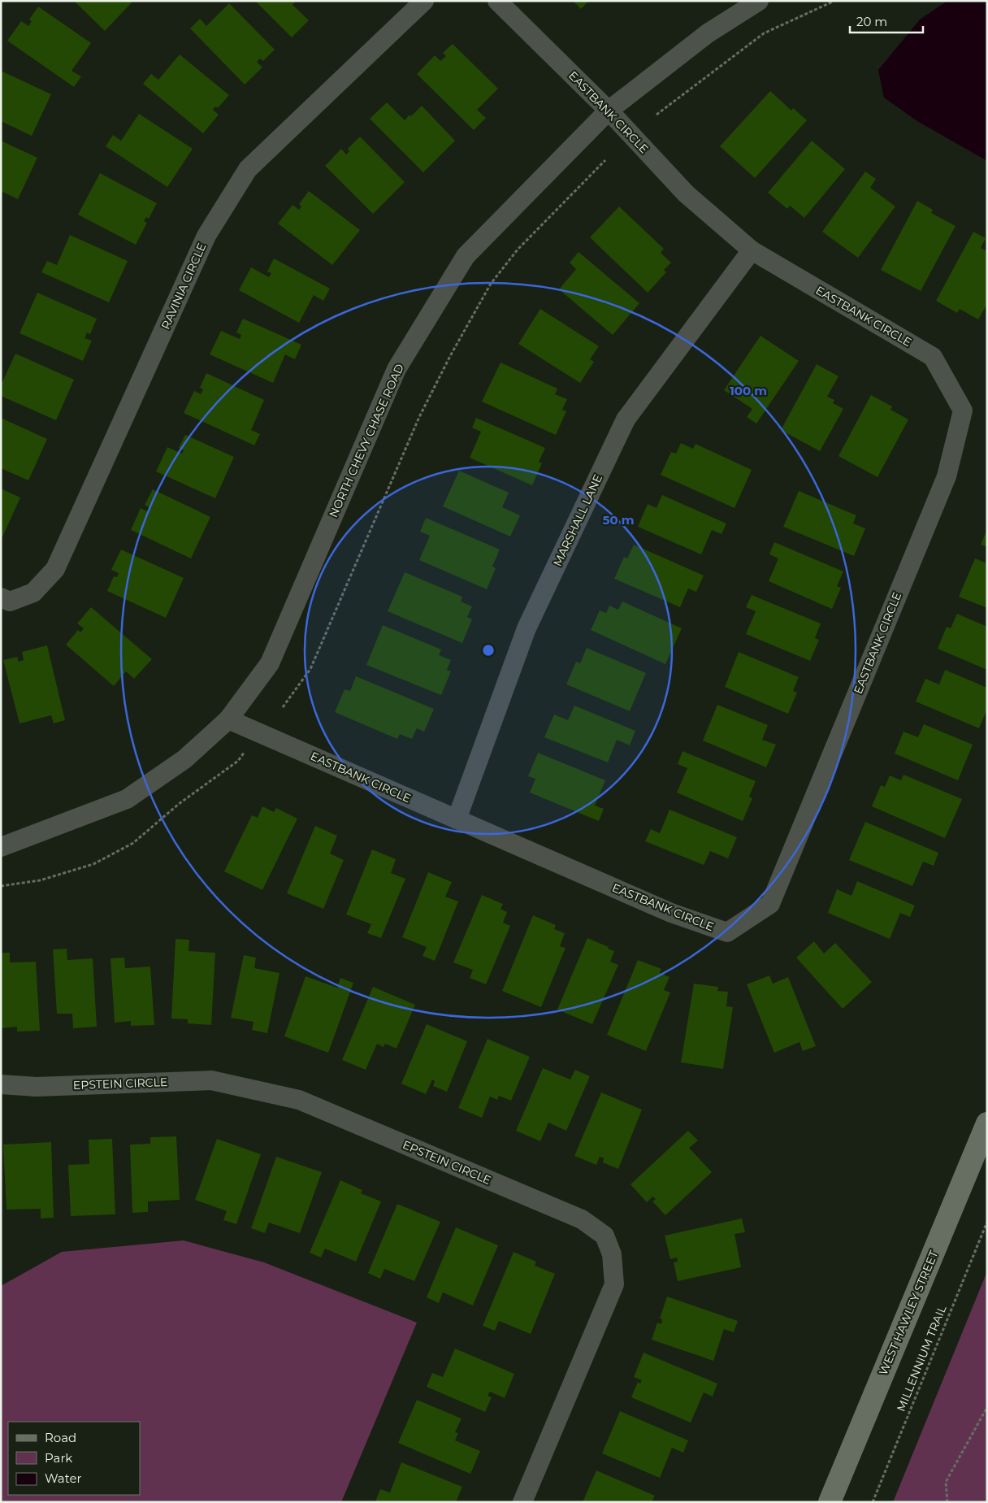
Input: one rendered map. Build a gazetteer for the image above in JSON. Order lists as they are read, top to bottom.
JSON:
{
  "streets": {
    "street": [
      "EASTBANK CIRCLE",
      "RAVINIA CIRCLE",
      "NORTH CHEVY CHASE ROAD",
      "MARSHALL LANE",
      "EPSTEIN CIRCLE",
      "WEST HAWLEY STREET"
    ],
    "path": ["MILLENNIUM TRAIL"]
  },
  "crossings": [
    ["EASTBANK CIRCLE", "NORTH CHEVY CHASE ROAD"],
    ["EASTBANK CIRCLE", "MARSHALL LANE"]
  ],
  "legend": ["Road", "Park", "Water"],
  "scale_bar": "20 m",
  "rings": ["100 m", "50 m"]
}
